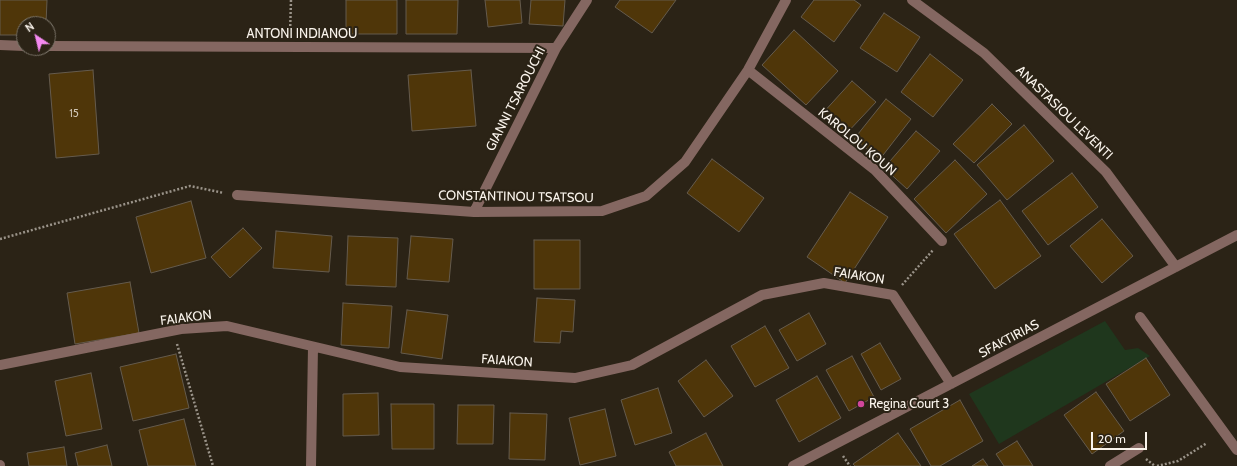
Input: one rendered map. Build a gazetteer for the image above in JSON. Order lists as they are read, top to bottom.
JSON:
{
  "streets": {
    "street": [
      "ANTONI INDIANOU",
      "GIANNI TSAROUCHI",
      "ANASTASIOU LEVENTI",
      "KAROLOU KOUN",
      "CONSTANTINOU TSATSOU",
      "FAIAKON",
      "SFAKTIRIAS"
    ]
  },
  "crossings": [
    ["ANTONI INDIANOU", "GIANNI TSAROUCHI"],
    ["GIANNI TSAROUCHI", "CONSTANTINOU TSATSOU"],
    ["ANASTASIOU LEVENTI", "SFAKTIRIAS"],
    ["KAROLOU KOUN", "CONSTANTINOU TSATSOU"],
    ["FAIAKON", "SFAKTIRIAS"]
  ],
  "places": ["Regina Court 3"],
  "house_numbers": ["15"],
  "scale_bar": "20 m",
  "north": "top left"
}
